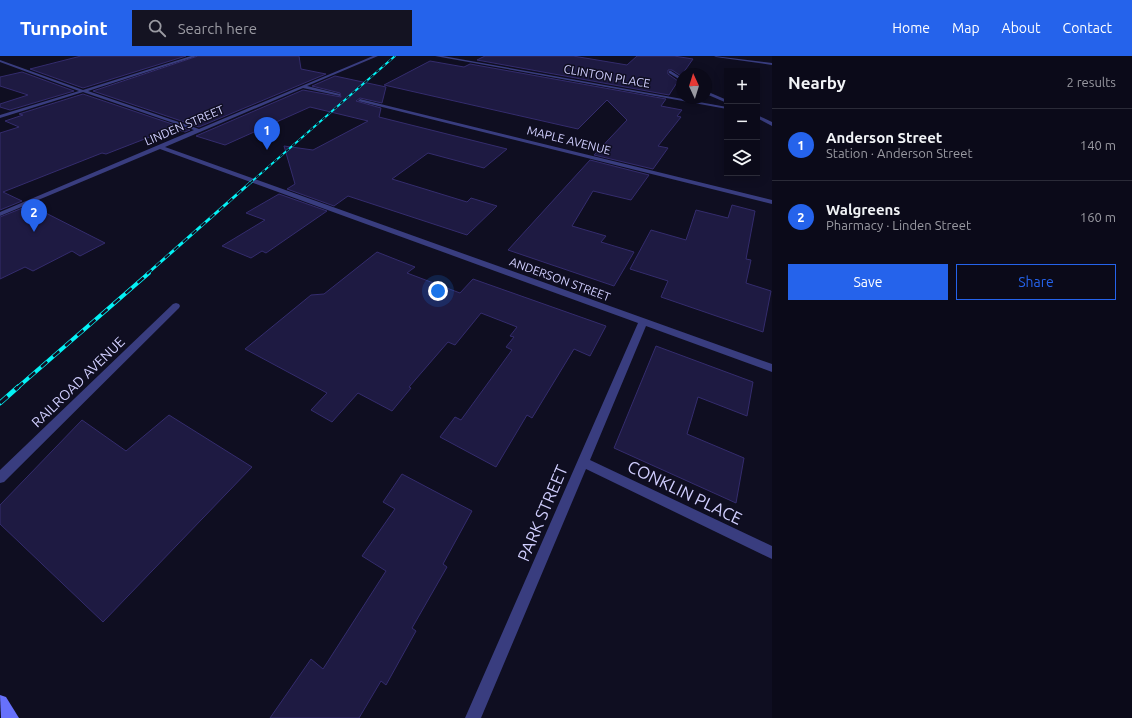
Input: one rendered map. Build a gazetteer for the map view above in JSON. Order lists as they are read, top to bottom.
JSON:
{
  "streets": {
    "street": [
      "CLINTON PLACE",
      "LINDEN STREET",
      "MAPLE AVENUE",
      "ANDERSON STREET",
      "RAILROAD AVENUE",
      "CONKLIN PLACE",
      "PARK STREET"
    ]
  },
  "crossings": [
    ["LINDEN STREET", "ANDERSON STREET"],
    ["ANDERSON STREET", "PARK STREET"],
    ["CONKLIN PLACE", "PARK STREET"]
  ],
  "north": "top",
  "page": {
    "header": "Turnpoint",
    "search": "Search here",
    "nav": [
      "Home",
      "Map",
      "About",
      "Contact"
    ],
    "heading": ["Nearby", "2 results"],
    "map_buttons": ["+", "−"],
    "list": [
      {
        "mark": "1",
        "name": "Anderson Street",
        "note": "Station · Anderson Street",
        "value": "140 m"
      },
      {
        "mark": "2",
        "name": "Walgreens",
        "note": "Pharmacy · Linden Street",
        "value": "160 m"
      }
    ],
    "pins": ["1", "2"],
    "buttons": ["Save", "Share"]
  }
}
